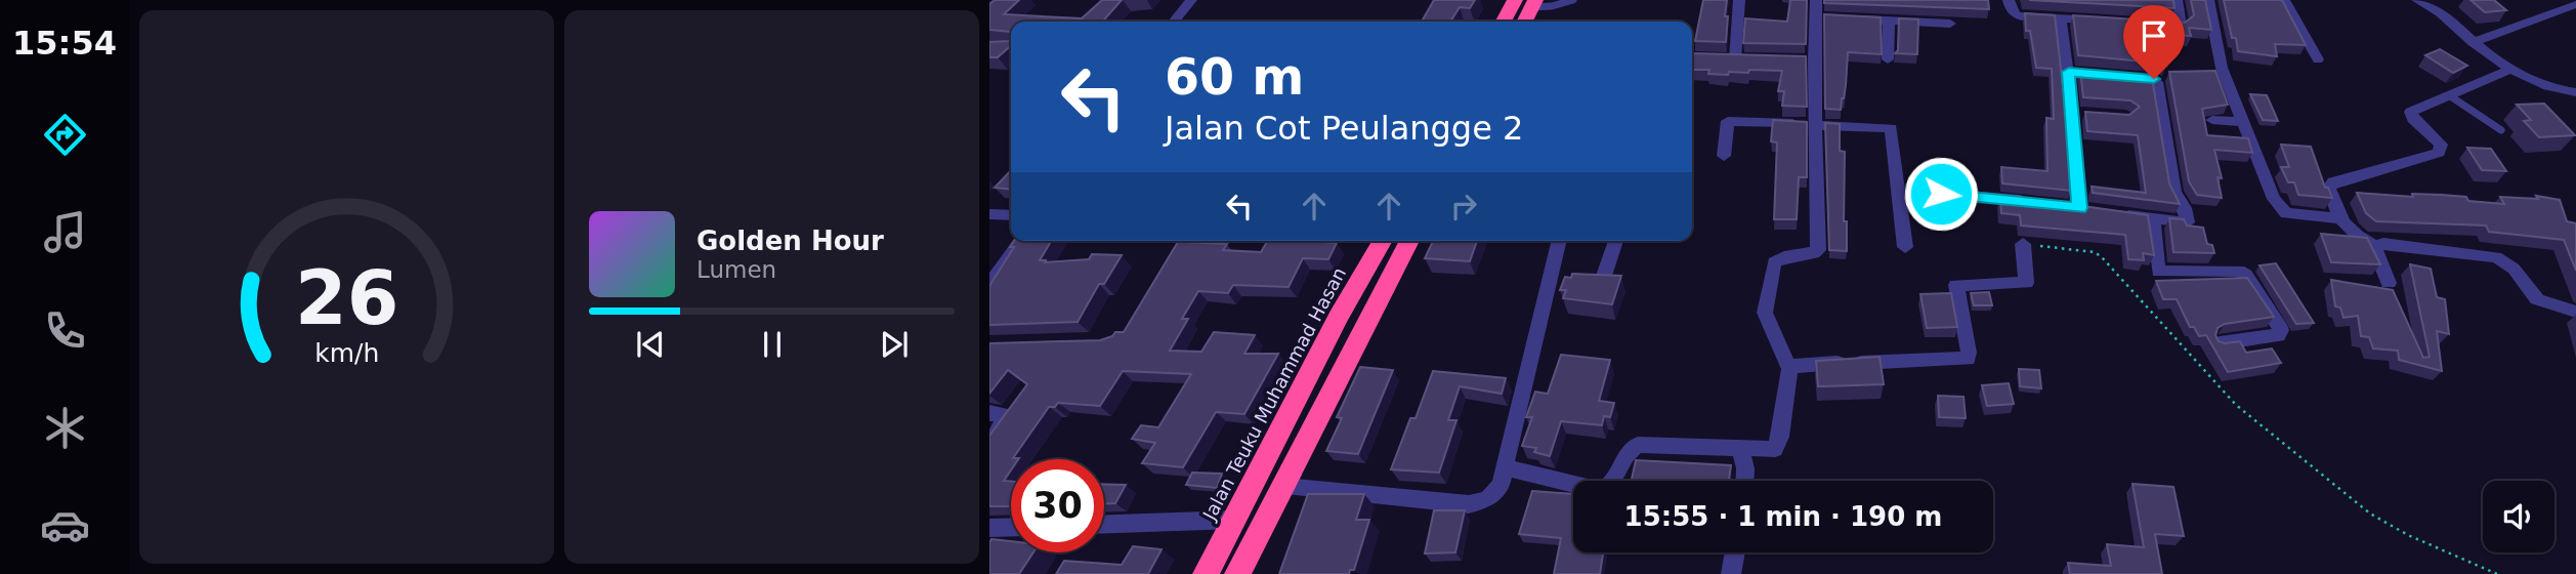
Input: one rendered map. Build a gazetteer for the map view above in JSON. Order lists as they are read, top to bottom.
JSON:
{
  "streets": {
    "highway": ["Jalan Teuku Muhammad Hasan"]
  },
  "page": {
    "tabs": "15:54",
    "turn": ["60 m", "Jalan Cot Peulangge 2"],
    "song": ["Golden Hour", "Lumen"],
    "limit": "30",
    "trip": "15:55 · 1 min · 190 m",
    "gauge": ["26", "km/h"]
  }
}
